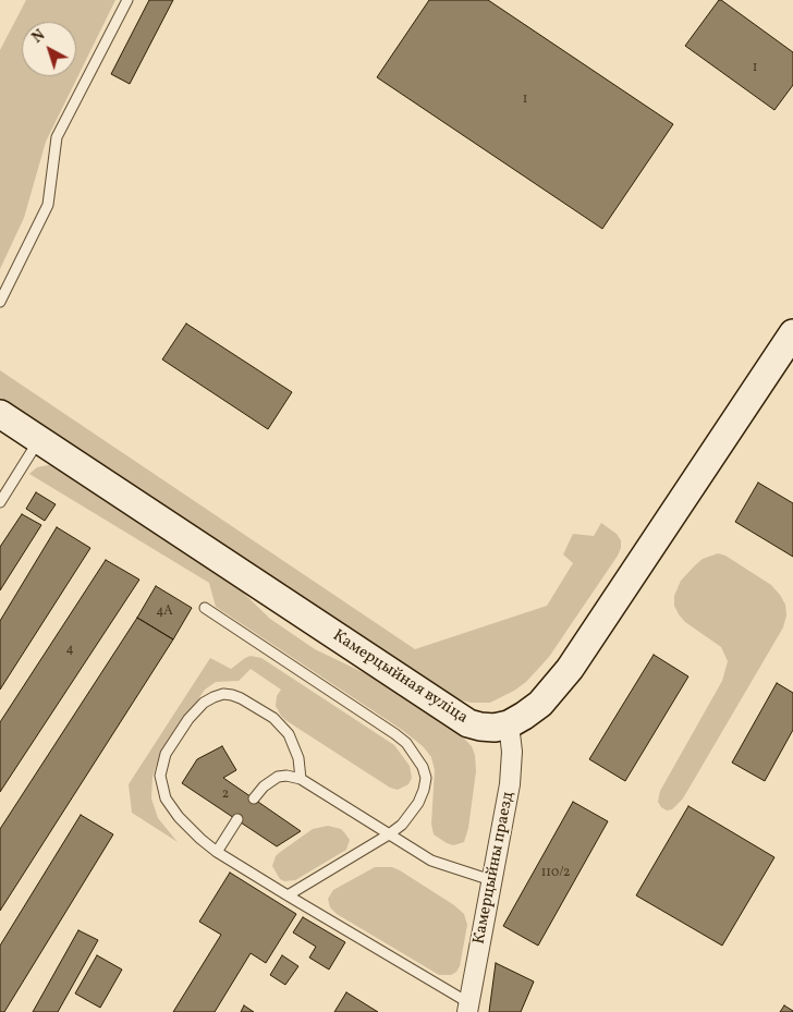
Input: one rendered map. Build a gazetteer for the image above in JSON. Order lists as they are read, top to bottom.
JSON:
{
  "streets": {
    "main road": ["Камерцыйная вуліца"],
    "street": ["Камерцыйны праезд"]
  },
  "crossings": [
    ["Камерцыйная вуліца", "Камерцыйны праезд"]
  ],
  "house_numbers": [
    "1",
    "1",
    "4А",
    "4",
    "2",
    "110/2"
  ],
  "north": "top left"
}
